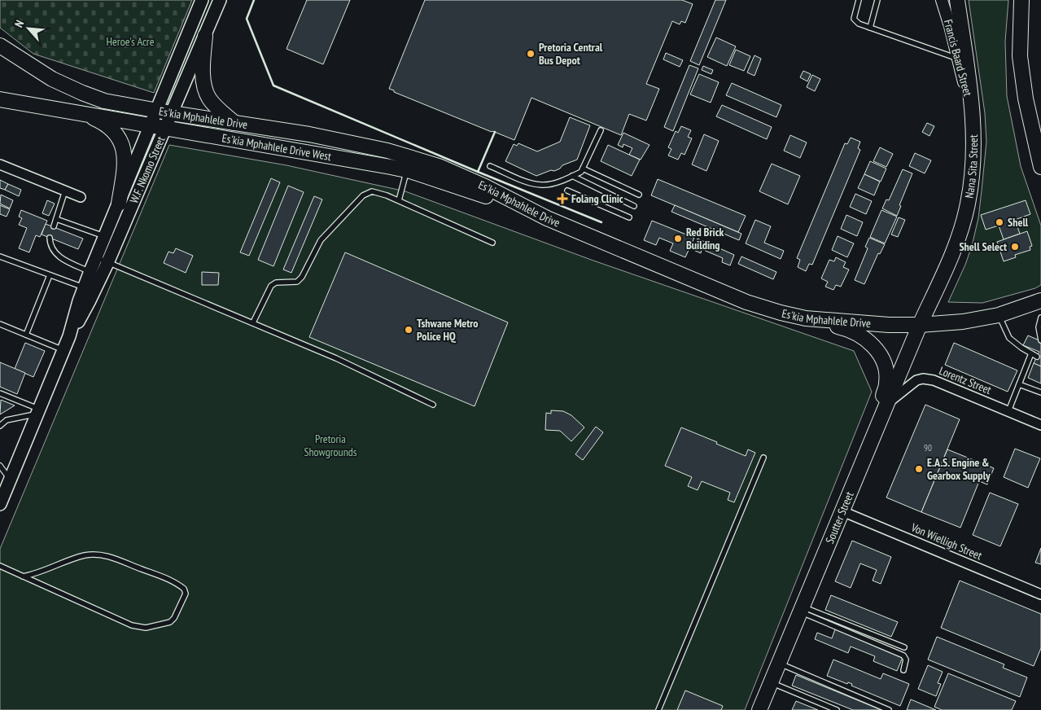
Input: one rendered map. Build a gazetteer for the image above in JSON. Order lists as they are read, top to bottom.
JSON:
{
  "streets": {
    "main road": [
      "Es'kia Mphahlele Drive",
      "Es'kia Mphahlele Drive West",
      "Nana Sita Street",
      "W.F. Nkomo Street",
      "Soutter Street"
    ],
    "street": ["Francis Baard Street", "Lorentz Street", "Von Wielligh Street"]
  },
  "crossings": [
    ["Francis Baard Street", "Nana Sita Street"],
    ["Es'kia Mphahlele Drive", "Es'kia Mphahlele Drive West"],
    ["Es'kia Mphahlele Drive", "Nana Sita Street"],
    ["Es'kia Mphahlele Drive", "W.F. Nkomo Street"],
    ["Es'kia Mphahlele Drive", "Soutter Street"],
    ["Es'kia Mphahlele Drive West", "W.F. Nkomo Street"],
    ["Nana Sita Street", "Soutter Street"],
    ["Lorentz Street", "Soutter Street"],
    ["Soutter Street", "Von Wielligh Street"]
  ],
  "parks": ["Heroe's Acre", "Pretoria Showgrounds"],
  "places": {
    "other": [
      "Pretoria Central Bus Depot",
      "Shell",
      "Red Brick Building",
      "Shell Select",
      "Tshwane Metro Police HQ",
      "E.A.S. Engine & Gearbox Supply"
    ],
    "health": ["Folang Clinic"]
  },
  "house_numbers": ["90"],
  "north": "top left"
}
